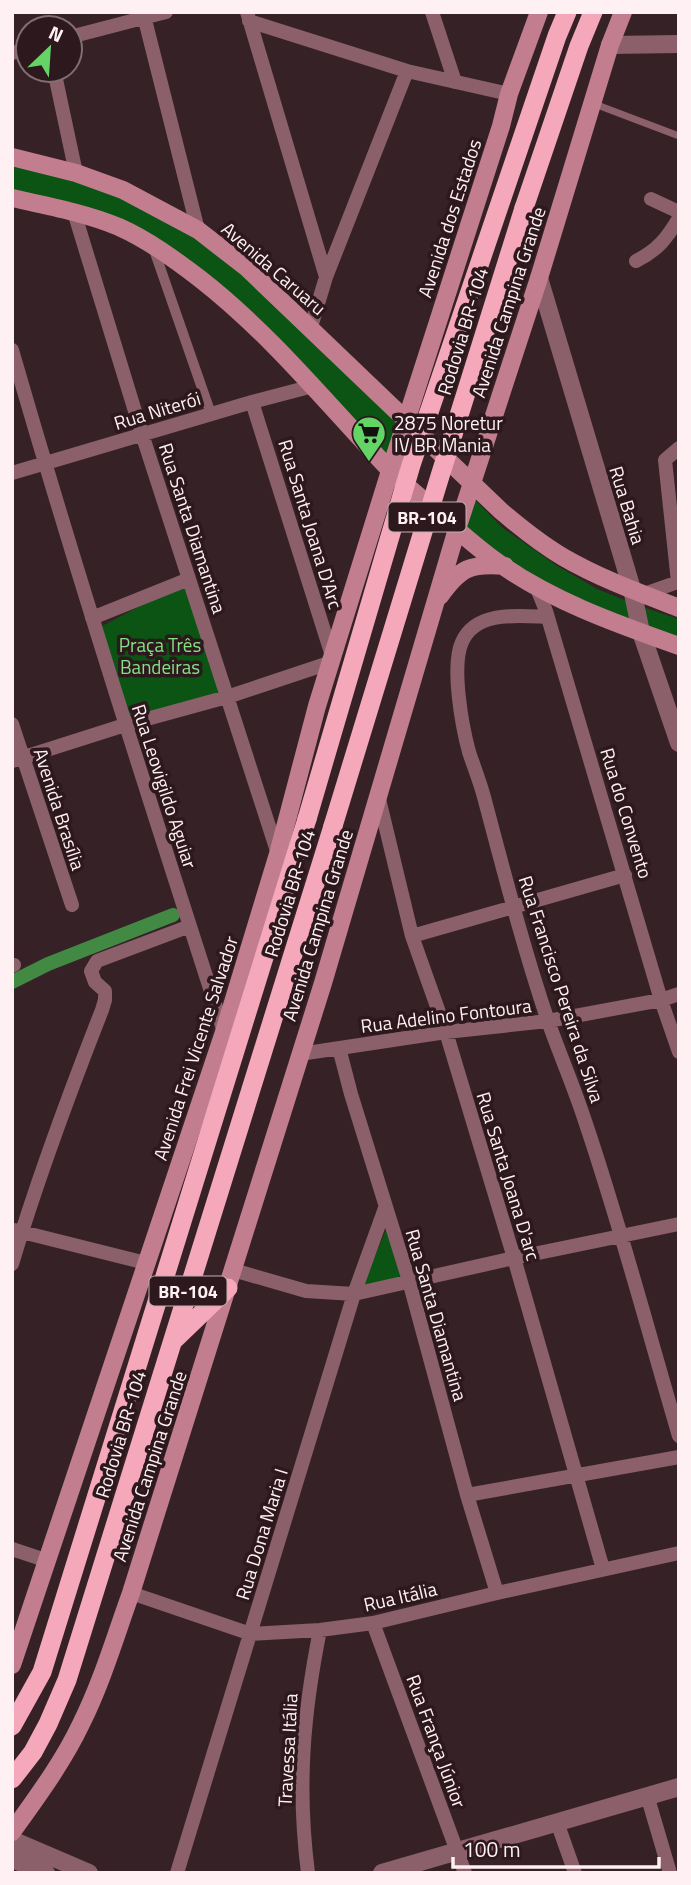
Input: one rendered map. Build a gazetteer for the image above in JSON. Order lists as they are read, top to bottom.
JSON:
{
  "streets": {
    "highway": ["Rodovia BR-104", "BR-104"],
    "main road": [
      "Avenida dos Estados",
      "Avenida Caruaru",
      "Avenida Campina Grande",
      "Avenida Frei Vicente Salvador"
    ],
    "street": [
      "Rua Niterói",
      "Rua Bahia",
      "Rua Santa Joana D'Arc",
      "Rua Santa Diamantina",
      "Rua Leovigildo Aguiar",
      "Avenida Brasília",
      "Rua do Convento",
      "Rua Francisco Pereira da Silva",
      "Rua Adelino Fontoura",
      "Rua Santa Joana D'arc",
      "Rua Dona Maria I",
      "Rua Itália",
      "Rua França Júnior",
      "Travessa Itália"
    ]
  },
  "crossings": [
    ["Avenida dos Estados", "Avenida Caruaru"],
    ["Avenida dos Estados", "Avenida Frei Vicente Salvador"],
    ["Avenida Caruaru", "Avenida Campina Grande"],
    ["Avenida Caruaru", "Rua Bahia"],
    ["Avenida Campina Grande", "Rua Bahia"],
    ["Avenida Campina Grande", "Rua Adelino Fontoura"],
    ["Avenida Campina Grande", "Rua Santa Joana D'arc"],
    ["Avenida Campina Grande", "Rua Itália"],
    ["Rua Niterói", "Rua Santa Joana D'Arc"],
    ["Rua Niterói", "Rua Santa Diamantina"],
    ["Rua Niterói", "Rua Leovigildo Aguiar"],
    ["Rua Santa Joana D'Arc", "Avenida Frei Vicente Salvador"],
    ["Rua Santa Diamantina", "Rua Adelino Fontoura"],
    ["Rua Santa Diamantina", "Avenida Frei Vicente Salvador"],
    ["Rua Santa Diamantina", "Rua Dona Maria I"],
    ["Rua Santa Diamantina", "Rua Itália"],
    ["Rua Leovigildo Aguiar", "Avenida Frei Vicente Salvador"],
    ["Rua do Convento", "Rua Francisco Pereira da Silva"],
    ["Rua do Convento", "Rua Adelino Fontoura"],
    ["Rua Francisco Pereira da Silva", "Rua Adelino Fontoura"],
    ["Rua Adelino Fontoura", "Rua Santa Joana D'arc"],
    ["Rua Santa Joana D'arc", "Rua Itália"],
    ["Rua Dona Maria I", "Rua Itália"],
    ["Rua Itália", "Rua França Júnior"],
    ["Rua Itália", "Travessa Itália"]
  ],
  "parks": ["Praça Três Bandeiras"],
  "places": {
    "supermarket": ["2875 Noretur IV BR Mania"]
  },
  "scale_bar": "100 m",
  "north": "top right"
}
